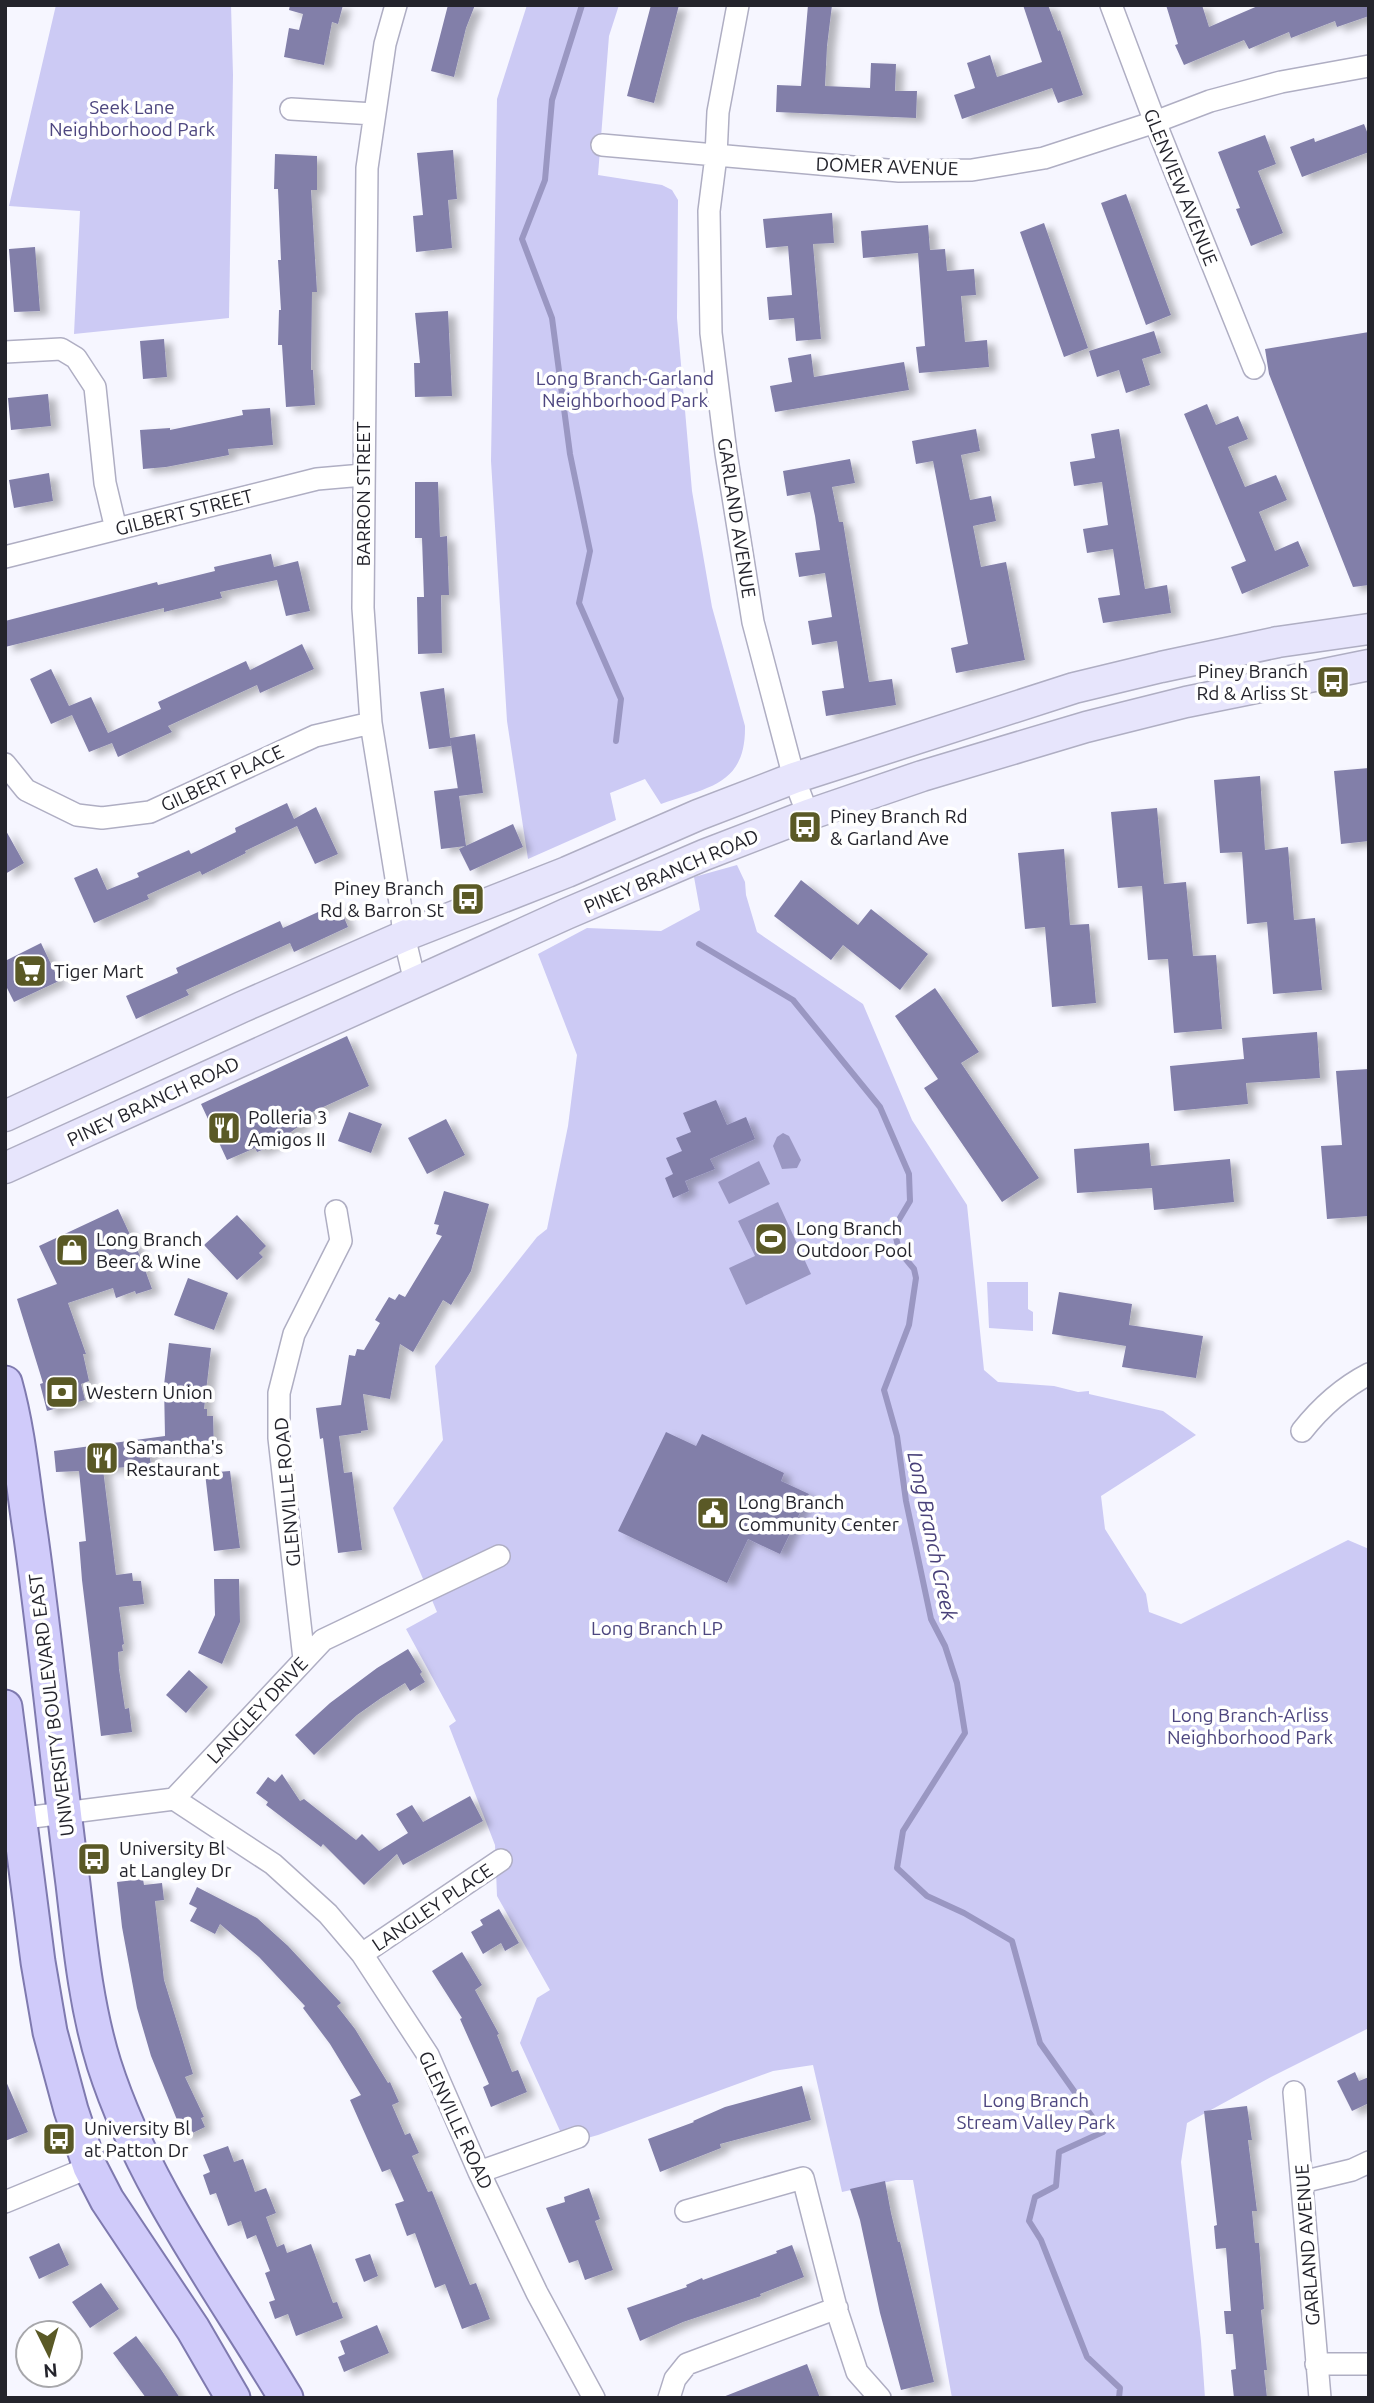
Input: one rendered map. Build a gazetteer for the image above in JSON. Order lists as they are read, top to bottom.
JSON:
{
  "streets": {
    "main road": ["PINEY BRANCH ROAD", "UNIVERSITY BOULEVARD EAST"],
    "street": [
      "DOMER AVENUE",
      "GLENVIEW AVENUE",
      "BARRON STREET",
      "GILBERT STREET",
      "GARLAND AVENUE",
      "GILBERT PLACE",
      "GLENVILLE ROAD",
      "LANGLEY DRIVE",
      "LANGLEY PLACE"
    ]
  },
  "crossings": [
    ["DOMER AVENUE", "GLENVIEW AVENUE"],
    ["DOMER AVENUE", "GARLAND AVENUE"],
    ["BARRON STREET", "GILBERT STREET"],
    ["BARRON STREET", "GILBERT PLACE"],
    ["BARRON STREET", "PINEY BRANCH ROAD"],
    ["GARLAND AVENUE", "PINEY BRANCH ROAD"],
    ["GLENVILLE ROAD", "LANGLEY DRIVE"],
    ["GLENVILLE ROAD", "LANGLEY PLACE"]
  ],
  "water": ["Long Branch Creek"],
  "parks": [
    "Seek Lane Neighborhood Park",
    "Long Branch-Garland Neighborhood Park",
    "Long Branch LP",
    "Long Branch-Arliss Neighborhood Park",
    "Long Branch Stream Valley Park"
  ],
  "places": {
    "bus stop": [
      "Piney Branch Rd & Arliss St",
      "Piney Branch Rd & Garland Ave",
      "Piney Branch Rd & Barron St",
      "University Bl at Langley Dr",
      "University Bl at Patton Dr"
    ],
    "supermarket": ["Tiger Mart"],
    "restaurant": ["Polleria 3 Amigos II", "Samantha's Restaurant"],
    "sports": ["Long Branch Outdoor Pool"],
    "shop": ["Long Branch Beer & Wine"],
    "bank": ["Western Union"],
    "public building": ["Long Branch Community Center"]
  },
  "north": "bottom"
}
